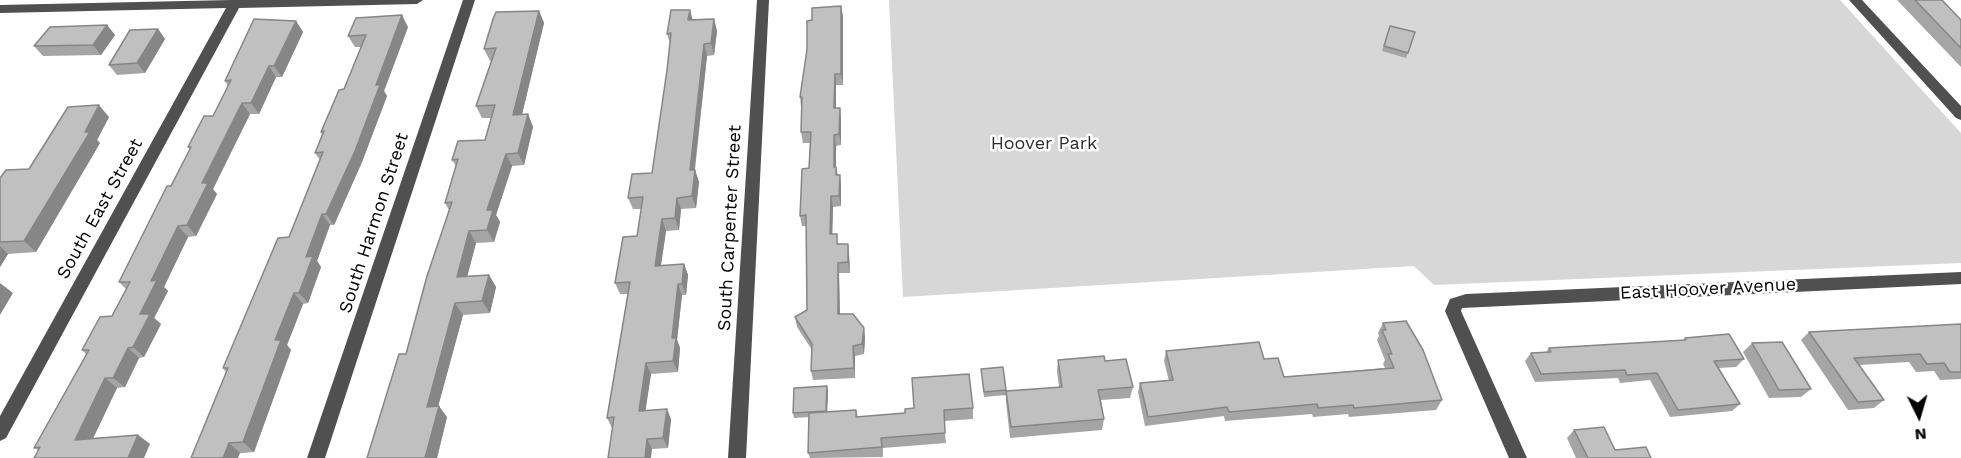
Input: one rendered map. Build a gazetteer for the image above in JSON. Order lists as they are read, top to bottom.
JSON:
{
  "streets": {
    "street": [
      "South East Street",
      "South Harmon Street",
      "South Carpenter Street",
      "East Hoover Avenue"
    ]
  },
  "parks": ["Hoover Park"],
  "north": "bottom"
}
